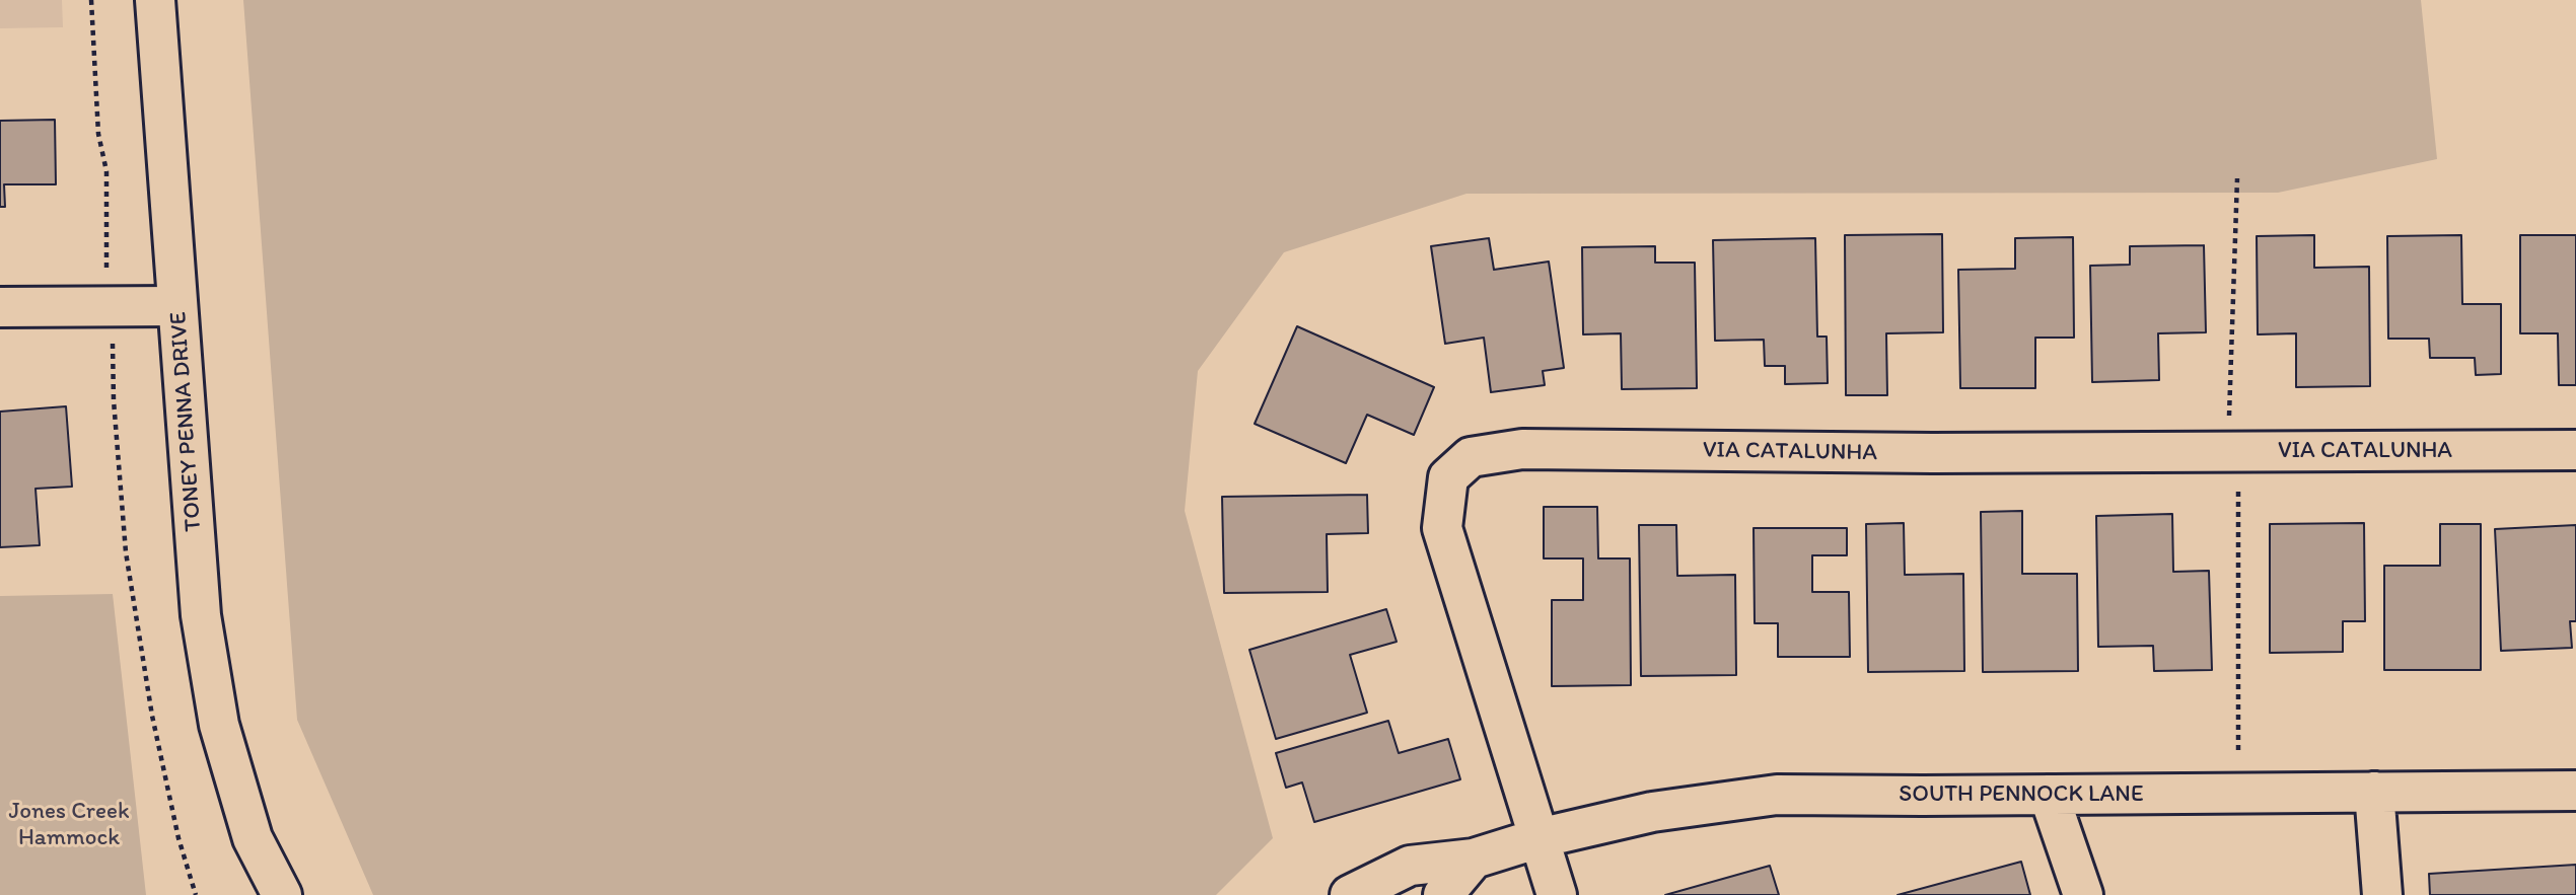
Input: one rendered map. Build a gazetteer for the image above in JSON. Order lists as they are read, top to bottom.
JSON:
{
  "streets": {
    "street": ["TONEY PENNA DRIVE", "VIA CATALUNHA", "SOUTH PENNOCK LANE"]
  },
  "crossings": [
    ["VIA CATALUNHA", "SOUTH PENNOCK LANE"]
  ],
  "parks": ["Jones Creek Hammock"]
}
